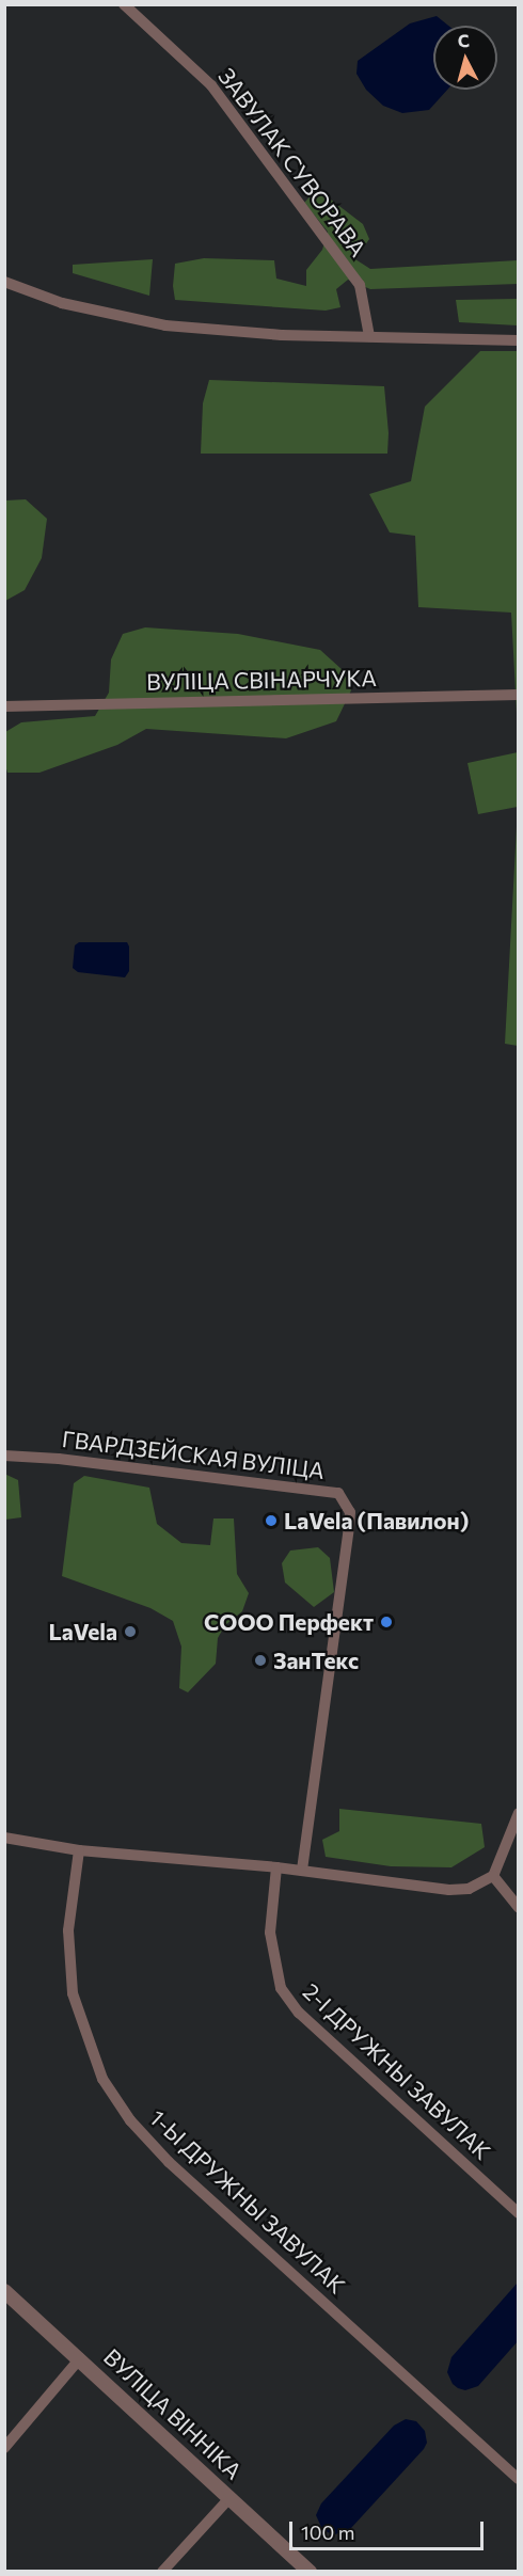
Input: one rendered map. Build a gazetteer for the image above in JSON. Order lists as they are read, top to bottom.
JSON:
{
  "streets": {
    "street": [
      "ЗАВУЛАК СУВОРАВА",
      "ВУЛІЦА СВІНАРЧУКА",
      "ГВАРДЗЕЙСКАЯ ВУЛІЦА",
      "2-І ДРУЖНЫ ЗАВУЛАК",
      "1-Ы ДРУЖНЫ ЗАВУЛАК",
      "ВУЛІЦА ВІННІКА"
    ]
  },
  "places": [
    "LaVela (Павилон)",
    "СООО Перфект",
    "LaVela",
    "ЗанТекс"
  ],
  "scale_bar": "100 m",
  "north": "top"
}
